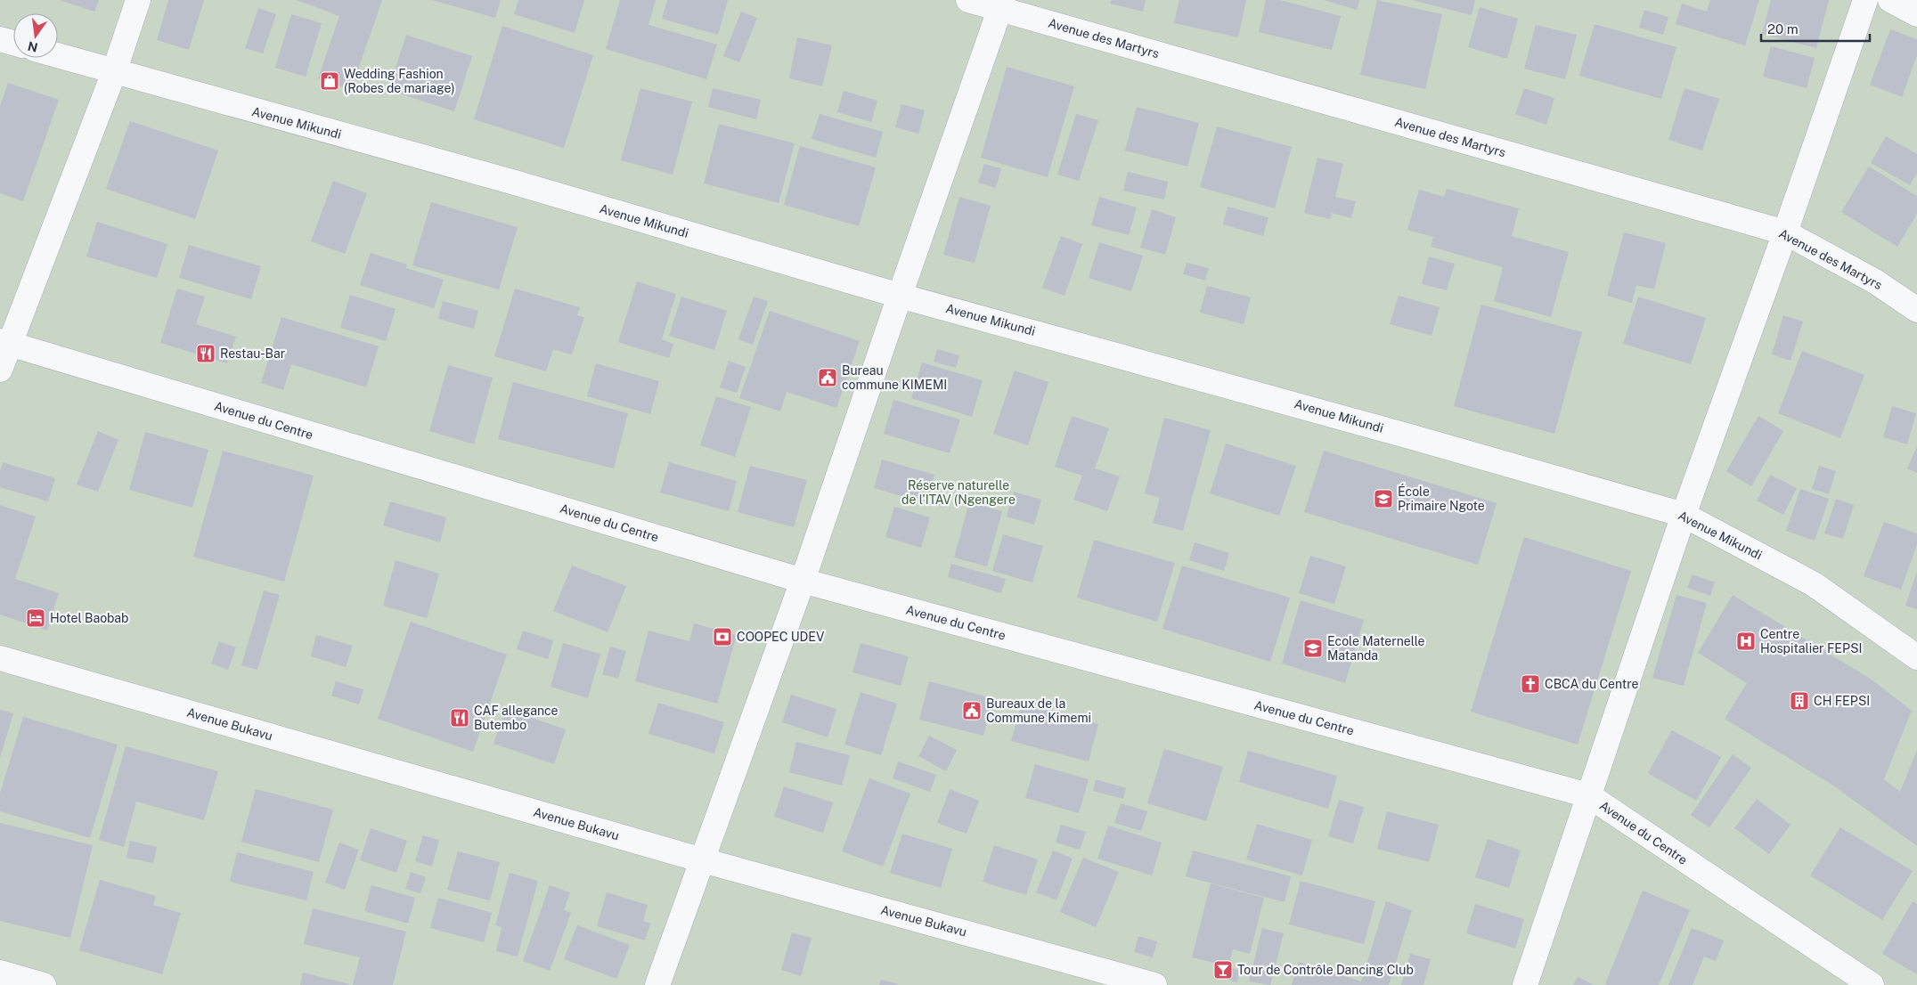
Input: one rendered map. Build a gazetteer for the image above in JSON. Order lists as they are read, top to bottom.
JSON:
{
  "streets": {
    "street": [
      "Avenue des Martyrs",
      "Avenue Mikundi",
      "Avenue du Centre",
      "Avenue Bukavu"
    ]
  },
  "parks": ["Réserve naturelle de l'ITAV (Ngengere"],
  "places": {
    "shop": ["Wedding Fashion (Robes de mariage)"],
    "restaurant": ["Restau-Bar", "CAF allegance Butembo"],
    "public building": ["Bureau commune KIMEMI", "Bureaux de la Commune Kimemi"],
    "school or university": ["École Primaire Ngote", "Ecole Maternelle Matanda"],
    "hotel": ["Hotel Baobab"],
    "bank": ["COOPEC UDEV"],
    "hospital": ["Centre Hospitalier FEPSI"],
    "church": ["CBCA du Centre"],
    "building": ["CH FEPSI"],
    "bar": ["Tour de Contrôle Dancing Club"]
  },
  "scale_bar": "20 m",
  "north": "bottom"
}
